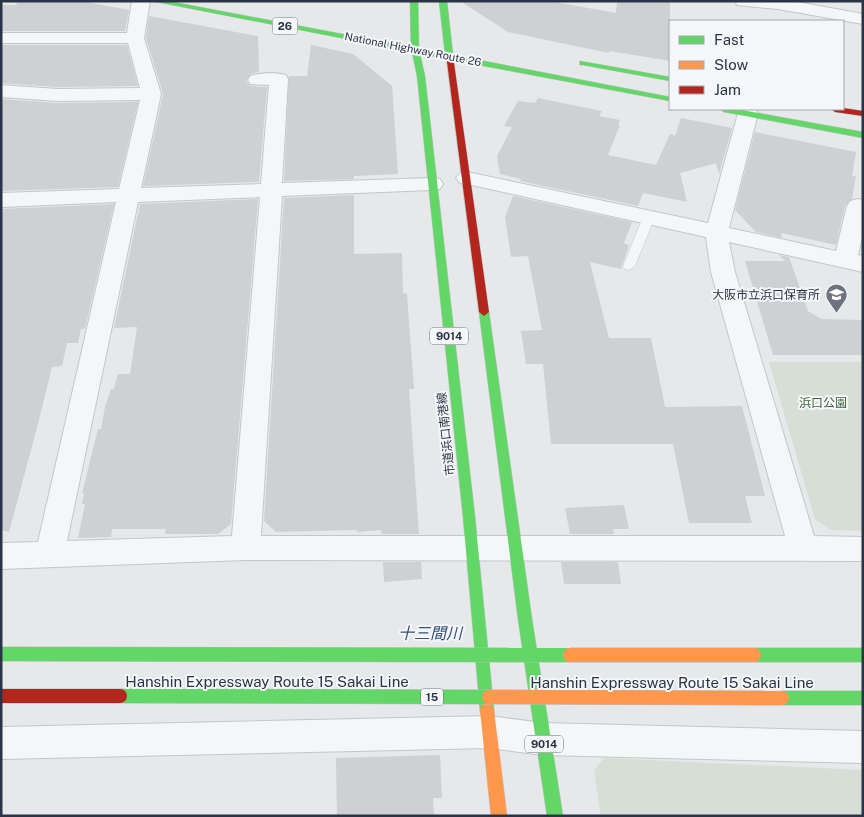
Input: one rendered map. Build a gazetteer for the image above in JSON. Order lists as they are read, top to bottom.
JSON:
{
  "streets": {
    "main road": [
      "26",
      "National Highway Route 26",
      "9014",
      "市道浜口南港線",
      "Hanshin Expressway Route 15 Sakai Line",
      "15"
    ]
  },
  "crossings": [
    ["National Highway Route 26", "9014"],
    ["National Highway Route 26", "市道浜口南港線"]
  ],
  "water": ["十三間川"],
  "parks": ["浜口公園"],
  "places": {
    "school or university": ["大阪市立浜口保育所"]
  },
  "legend": ["Fast", "Slow", "Jam"]
}
